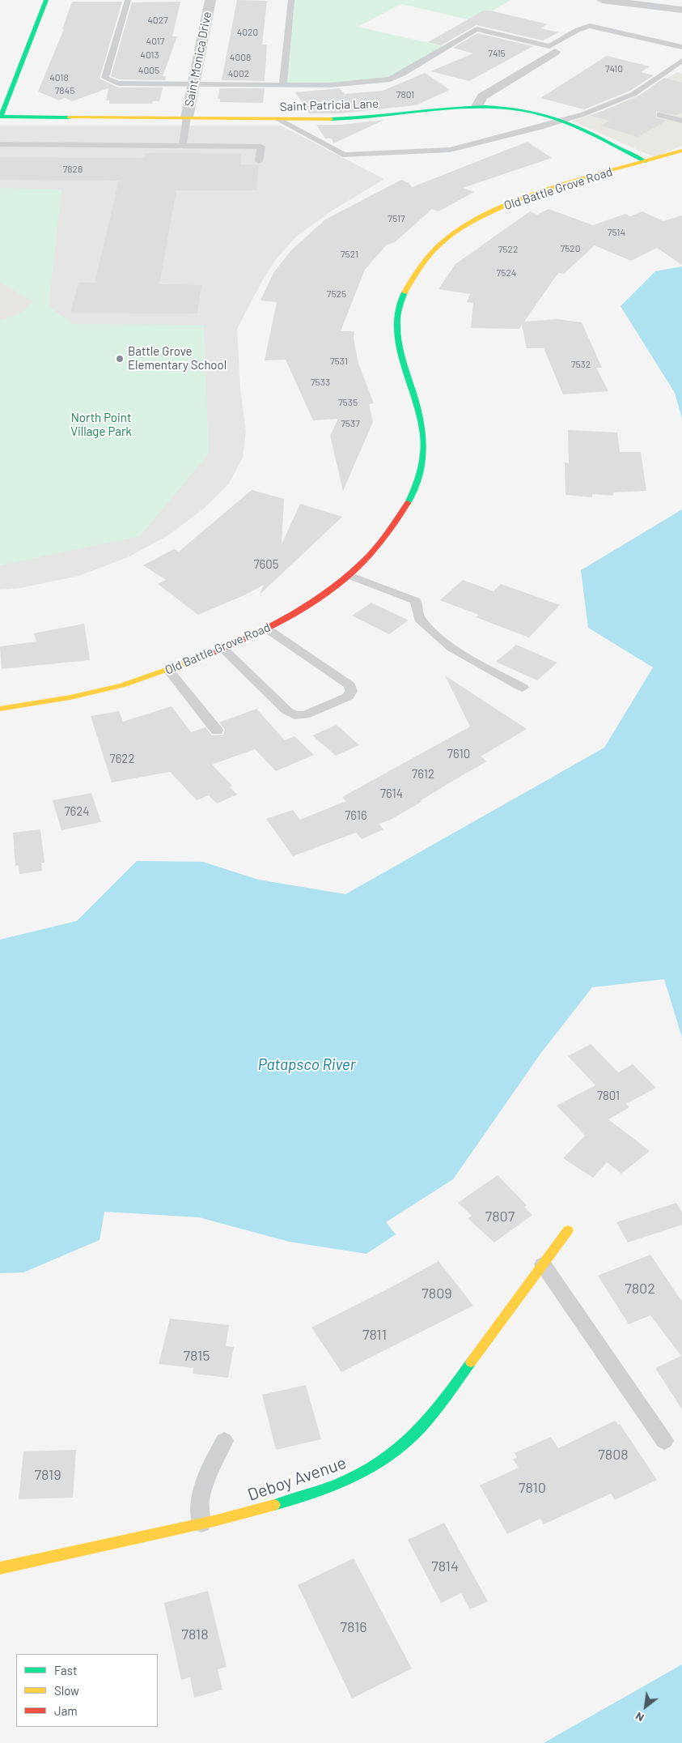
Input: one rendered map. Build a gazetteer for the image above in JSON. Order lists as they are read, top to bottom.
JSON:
{
  "streets": {
    "street": [
      "Saint Monica Drive",
      "Saint Patricia Lane",
      "Old Battle Grove Road",
      "Deboy Avenue"
    ]
  },
  "crossings": [
    ["Saint Monica Drive", "Saint Patricia Lane"],
    ["Saint Patricia Lane", "Old Battle Grove Road"]
  ],
  "water": ["Patapsco River"],
  "parks": ["North Point Village Park"],
  "places": ["Battle Grove Elementary School"],
  "house_numbers": [
    "4027",
    "4020",
    "4017",
    "7415",
    "4013",
    "4008",
    "7410",
    "4005",
    "4002",
    "4018",
    "7845",
    "7801",
    "7828",
    "7517",
    "7514",
    "7520",
    "7522",
    "7521",
    "7524",
    "7525",
    "7531",
    "7532",
    "7533",
    "7535",
    "7537",
    "7605",
    "7610",
    "7622",
    "7612",
    "7614",
    "7624",
    "7616",
    "7801",
    "7807",
    "7802",
    "7809",
    "7811",
    "7815",
    "7808",
    "7819",
    "7810",
    "7814",
    "7816",
    "7818"
  ],
  "legend": ["Fast", "Slow", "Jam"],
  "north": "bottom left"
}
